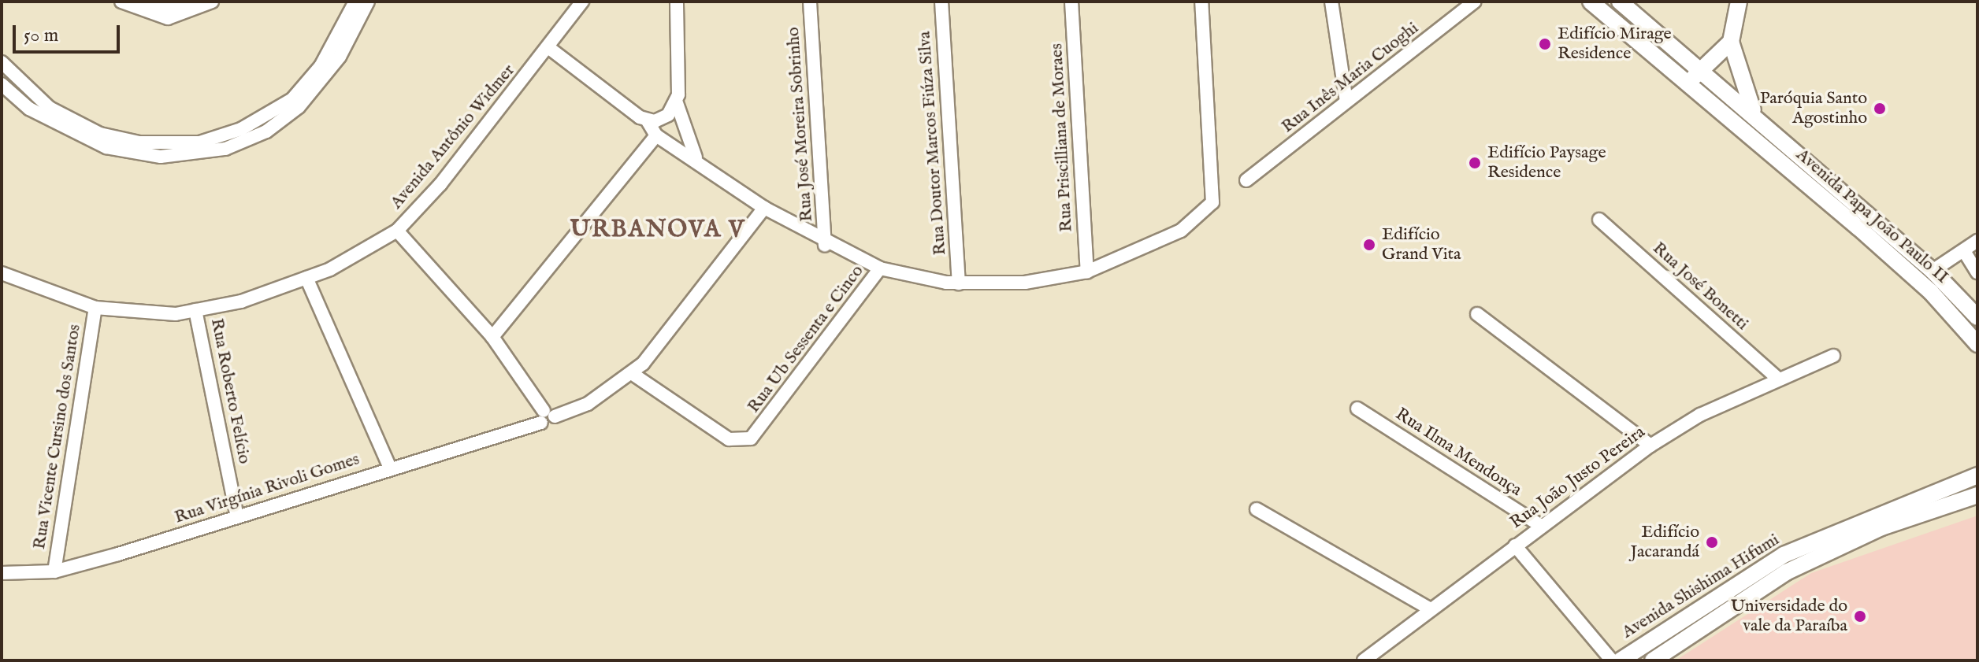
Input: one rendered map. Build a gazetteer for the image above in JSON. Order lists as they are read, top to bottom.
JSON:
{
  "streets": {
    "street": [
      "Rua Inês Maria Cuoghi",
      "Rua José Moreira Sobrinho",
      "Avenida Antônio Widmer",
      "Rua Priscilliana de Moraes",
      "Rua Doutor Marcos Fiúza Silva",
      "Avenida Papa João Paulo II",
      "Rua José Bonetti",
      "Rua Ub Sessenta e Cinco",
      "Rua Roberto Felício",
      "Rua Vicente Cursino dos Santos",
      "Rua Ilma Mendonça",
      "Rua João Justo Pereira",
      "Rua Virgínia Rivoli Gomes",
      "Avenida Shishima Hifumi"
    ]
  },
  "crossings": [
    ["Avenida Antônio Widmer", "Rua Roberto Felício"],
    ["Avenida Antônio Widmer", "Rua Vicente Cursino dos Santos"],
    ["Rua José Bonetti", "Rua João Justo Pereira"],
    ["Rua Ub Sessenta e Cinco", "Rua Virgínia Rivoli Gomes"],
    ["Rua Roberto Felício", "Rua Virgínia Rivoli Gomes"],
    ["Rua Vicente Cursino dos Santos", "Rua Virgínia Rivoli Gomes"],
    ["Rua Ilma Mendonça", "Rua João Justo Pereira"]
  ],
  "districts": ["URBANOVA V"],
  "places": [
    "Edifício Mirage Residence",
    "Paróquia Santo Agostinho",
    "Edifício Paysage Residence",
    "Edifício Grand Vita",
    "Edifício Jacarandá",
    "Universidade do vale da Paraíba"
  ],
  "scale_bar": "50 m"
}
